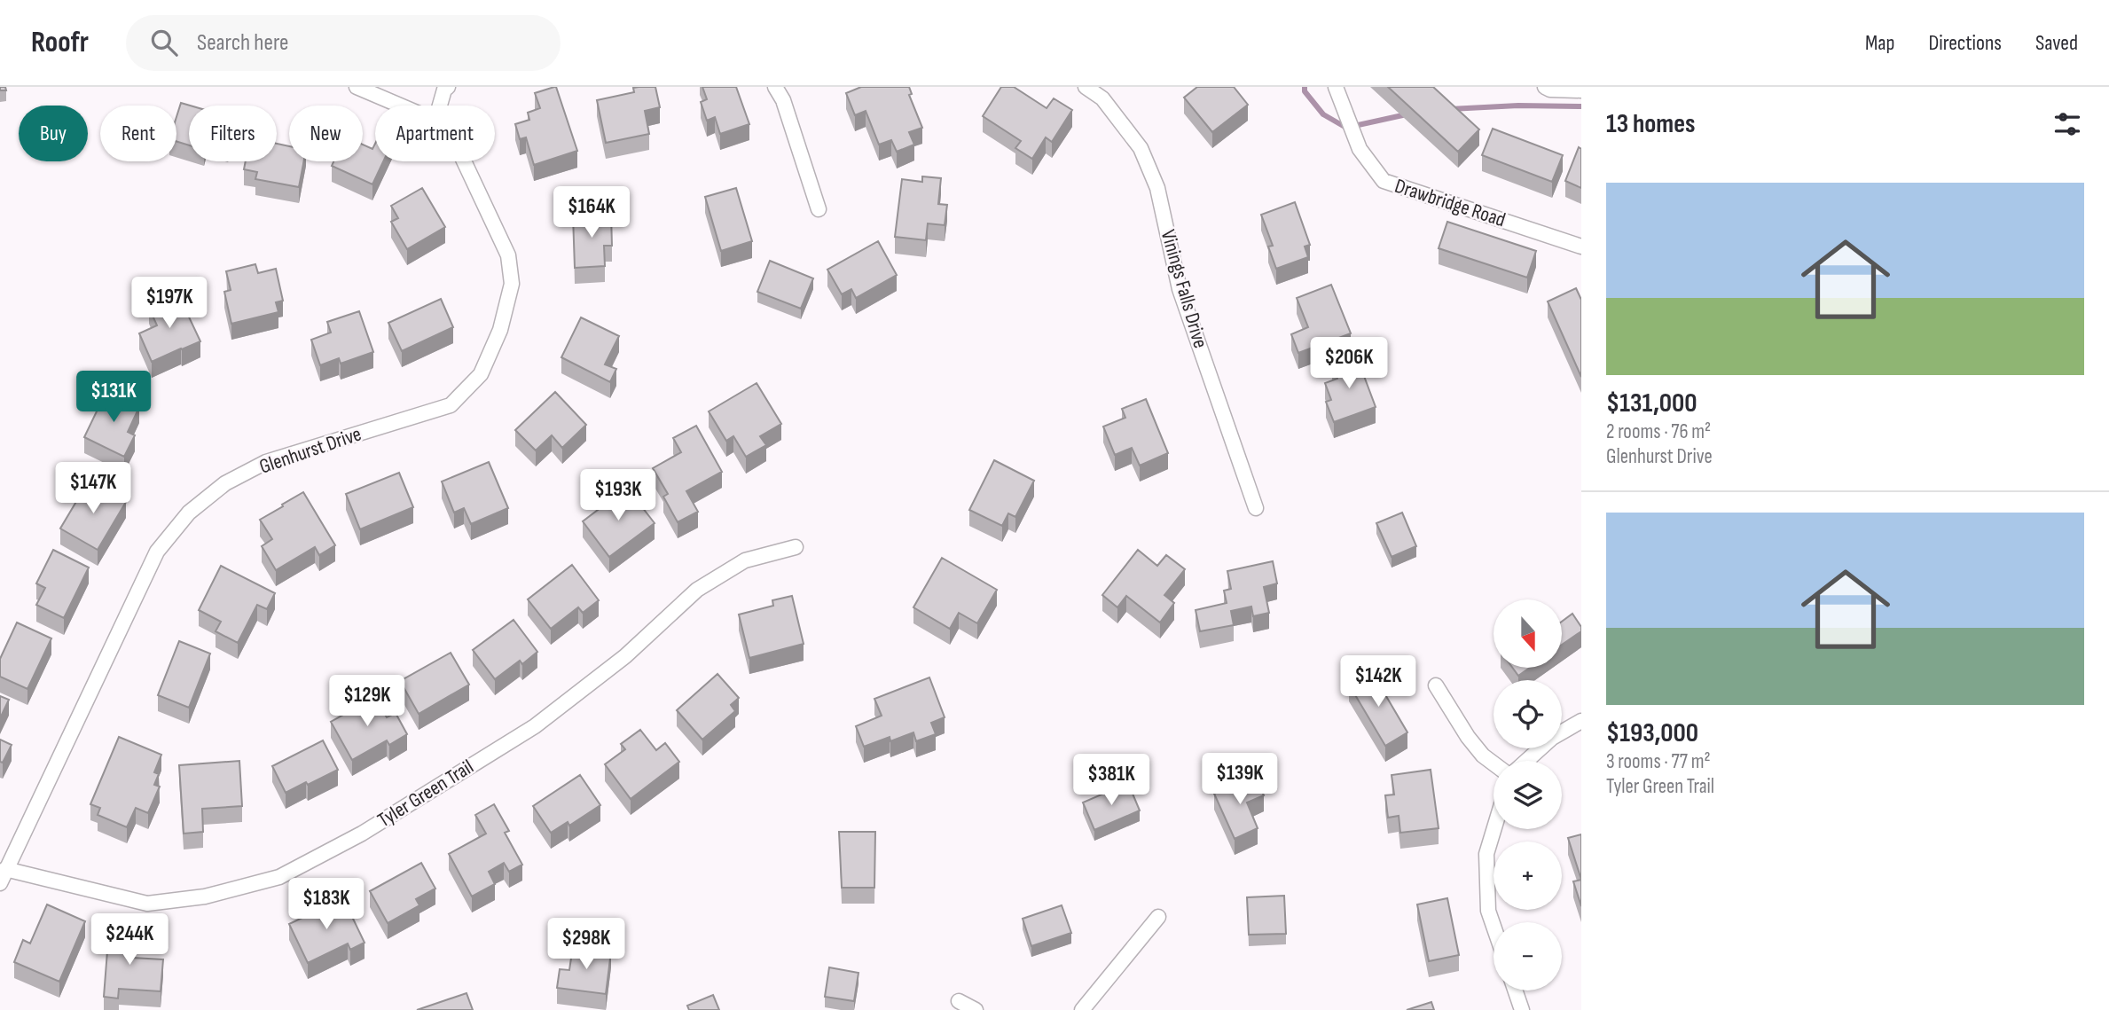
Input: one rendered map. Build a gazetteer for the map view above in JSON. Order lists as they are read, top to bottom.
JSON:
{
  "streets": {
    "street": [
      "Drawbridge Road",
      "Vinings Falls Drive",
      "Glenhurst Drive",
      "Tyler Green Trail"
    ]
  },
  "crossings": [
    ["Glenhurst Drive", "Tyler Green Trail"]
  ],
  "north": "bottom",
  "page": {
    "header": "Roofr",
    "search": "Search here",
    "nav": ["Map", "Directions", "Saved"],
    "heading": "13 homes",
    "chip": [
      "Buy",
      "Rent",
      "Filters",
      "New",
      "Apartment"
    ],
    "list": [
      {
        "name": "$131,000",
        "note": "2 rooms · 76 m² · Glenhurst Drive"
      },
      {
        "name": "$193,000",
        "note": "3 rooms · 77 m² · Tyler Green Trail"
      }
    ],
    "price": [
      "$164K",
      "$197K",
      "$206K",
      "$131K",
      "$147K",
      "$193K",
      "$142K",
      "$129K",
      "$139K",
      "$381K",
      "$183K",
      "$244K",
      "$298K"
    ],
    "map_buttons": ["+", "−"]
  }
}
